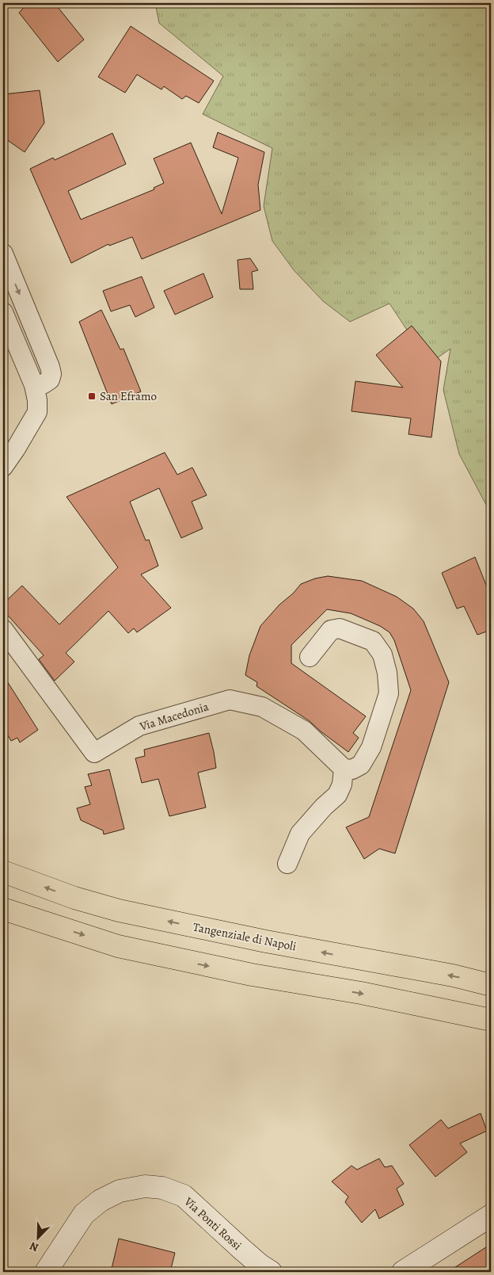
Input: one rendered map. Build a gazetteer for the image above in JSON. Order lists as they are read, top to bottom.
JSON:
{
  "streets": {
    "highway": ["Tangenziale di Napoli"],
    "street": ["Via Macedonia", "Via Ponti Rossi"]
  },
  "places": {
    "transit": ["San Eframo"]
  },
  "north": "bottom left"
}
